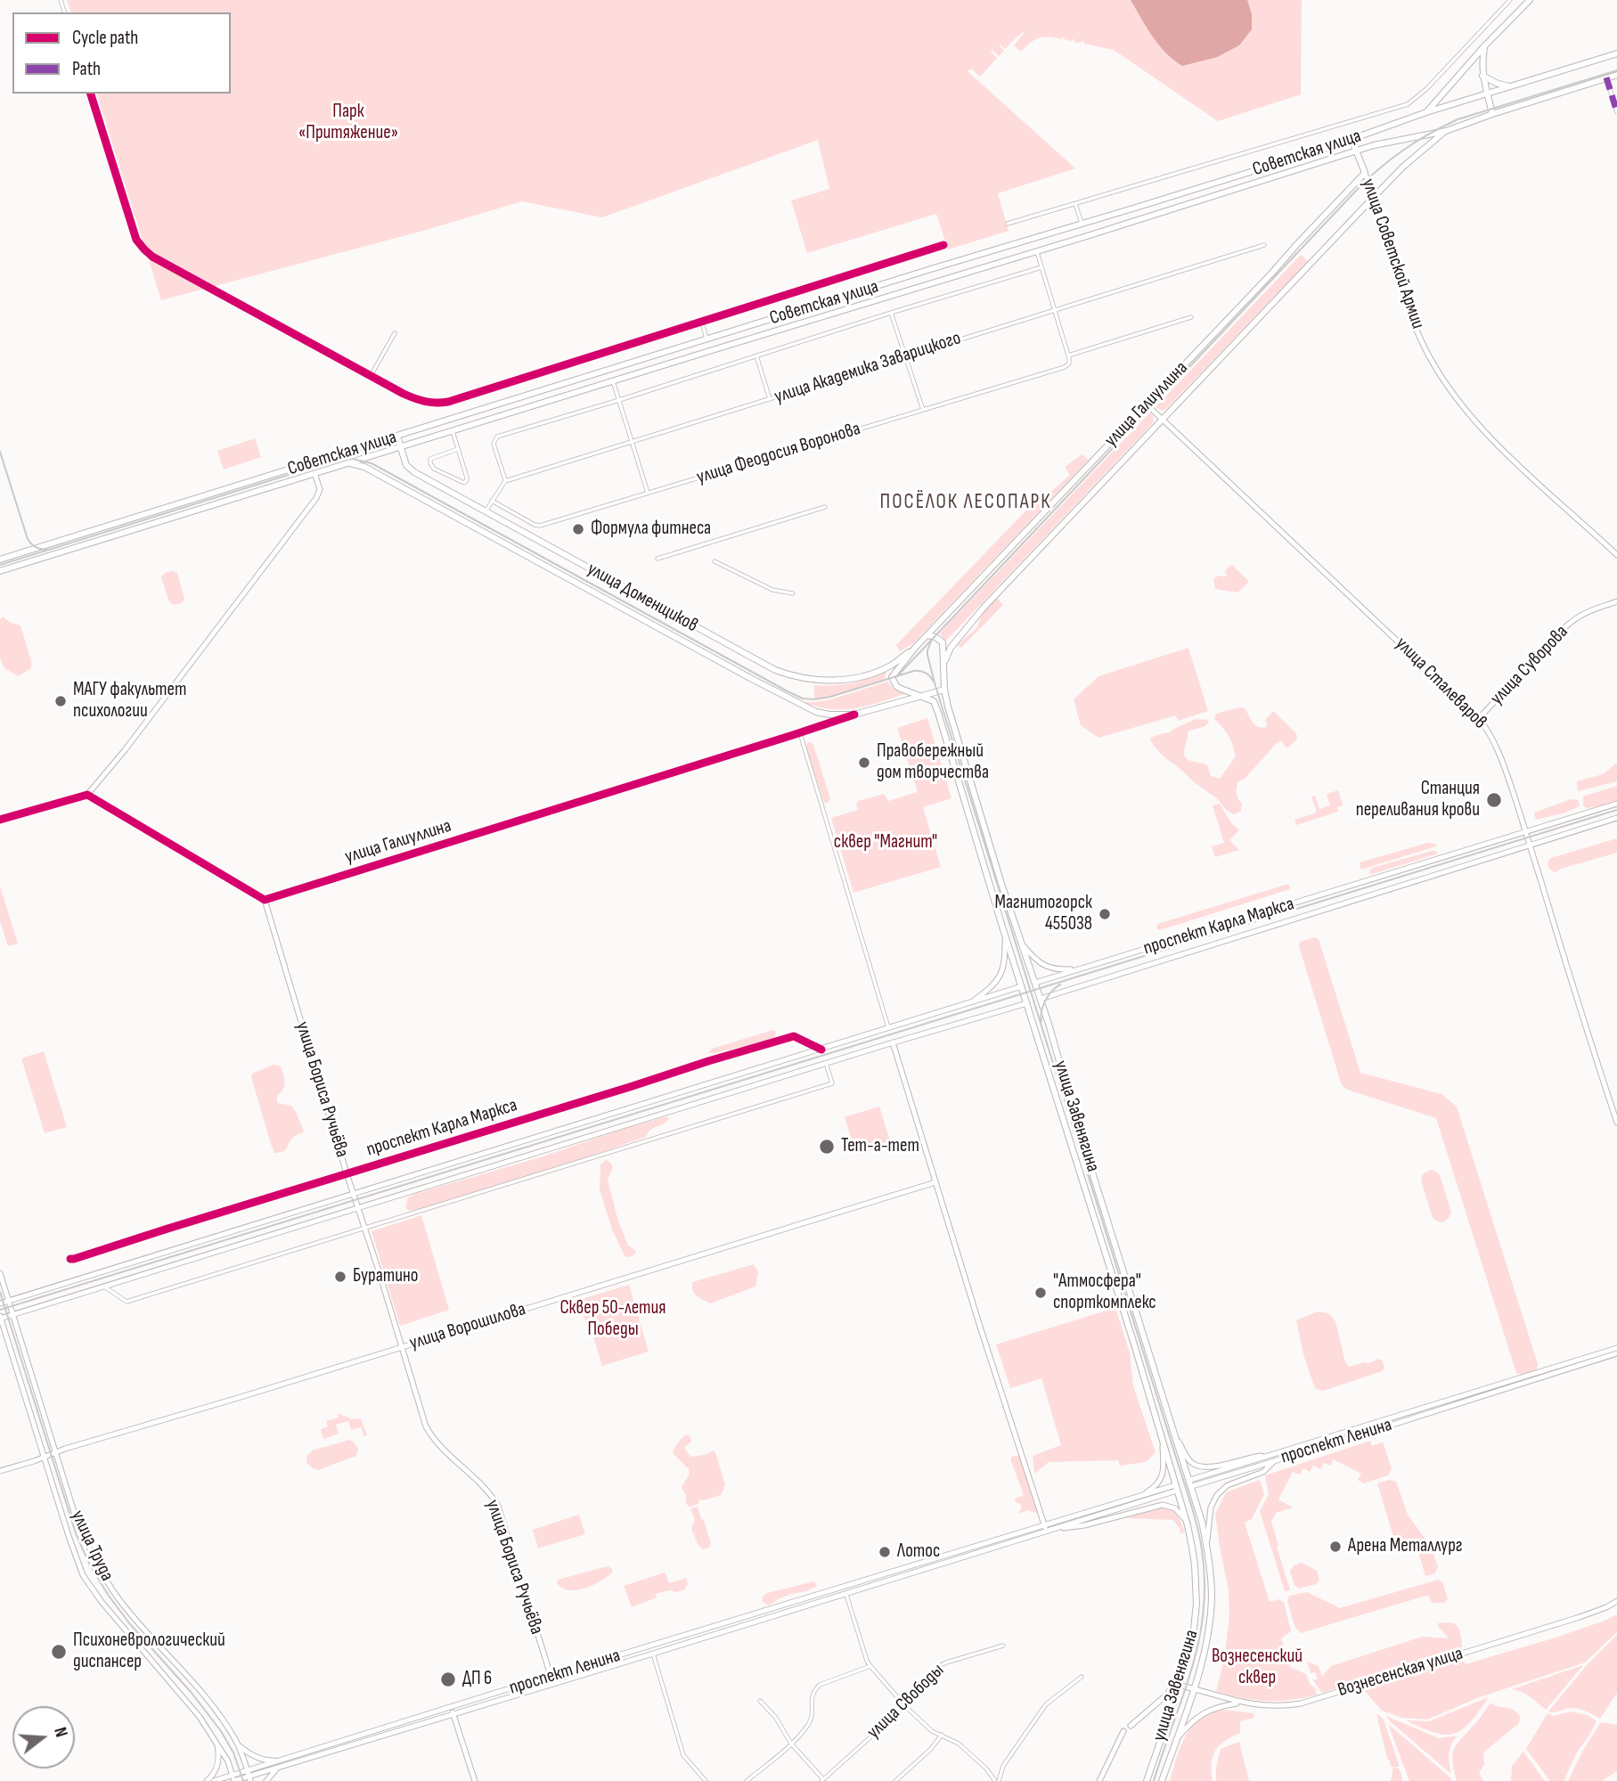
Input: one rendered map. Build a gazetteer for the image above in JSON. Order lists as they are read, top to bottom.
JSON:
{
  "streets": {
    "main road": [
      "Советская улица",
      "улица Советской Армии",
      "улица Галиуллина",
      "улица Доменщиков",
      "улица Суворова",
      "улица Сталеваров",
      "проспект Карла Маркса",
      "улица Бориса Ручьёва",
      "улица Завенягина",
      "улица Ворошилова",
      "проспект Ленина",
      "улица Труда",
      "Вознесенская улица"
    ],
    "street": ["улица Академика Заварицкого", "улица Феодосия Воронова", "улица Свободы"]
  },
  "crossings": [
    ["Советская улица", "улица Советской Армии"],
    ["Советская улица", "улица Галиуллина"],
    ["Советская улица", "улица Доменщиков"],
    ["улица Советской Армии", "улица Галиуллина"],
    ["улица Галиуллина", "улица Доменщиков"],
    ["улица Галиуллина", "улица Сталеваров"],
    ["улица Галиуллина", "улица Бориса Ручьёва"],
    ["улица Галиуллина", "улица Завенягина"],
    ["улица Суворова", "улица Сталеваров"],
    ["улица Сталеваров", "проспект Карла Маркса"],
    ["проспект Карла Маркса", "улица Бориса Ручьёва"],
    ["проспект Карла Маркса", "улица Завенягина"],
    ["проспект Карла Маркса", "улица Труда"],
    ["улица Бориса Ручьёва", "улица Ворошилова"],
    ["улица Бориса Ручьёва", "проспект Ленина"],
    ["улица Завенягина", "проспект Ленина"],
    ["улица Завенягина", "Вознесенская улица"],
    ["улица Ворошилова", "улица Труда"],
    ["проспект Ленина", "улица Труда"]
  ],
  "districts": ["ПОСЁЛОК ЛЕСОПАРК"],
  "parks": [
    "Парк «Притяжение»",
    "сквер \"Магнит\"",
    "Сквер 50-летия Победы",
    "Вознесенский cквер"
  ],
  "places": [
    "Формула фитнеса",
    "МАГУ факультет психологии",
    "Правобережный дом творчества",
    "Станция переливания крови",
    "Магнитогорск 455038",
    "Тет-а-тет",
    "Буратино",
    "\"Атмосфера\" спорткомплекс",
    "Арена Металлург",
    "Лотос",
    "Психоневрологический диспансер",
    "ДП 6"
  ],
  "legend": ["Cycle path", "Path"],
  "north": "right"
}
